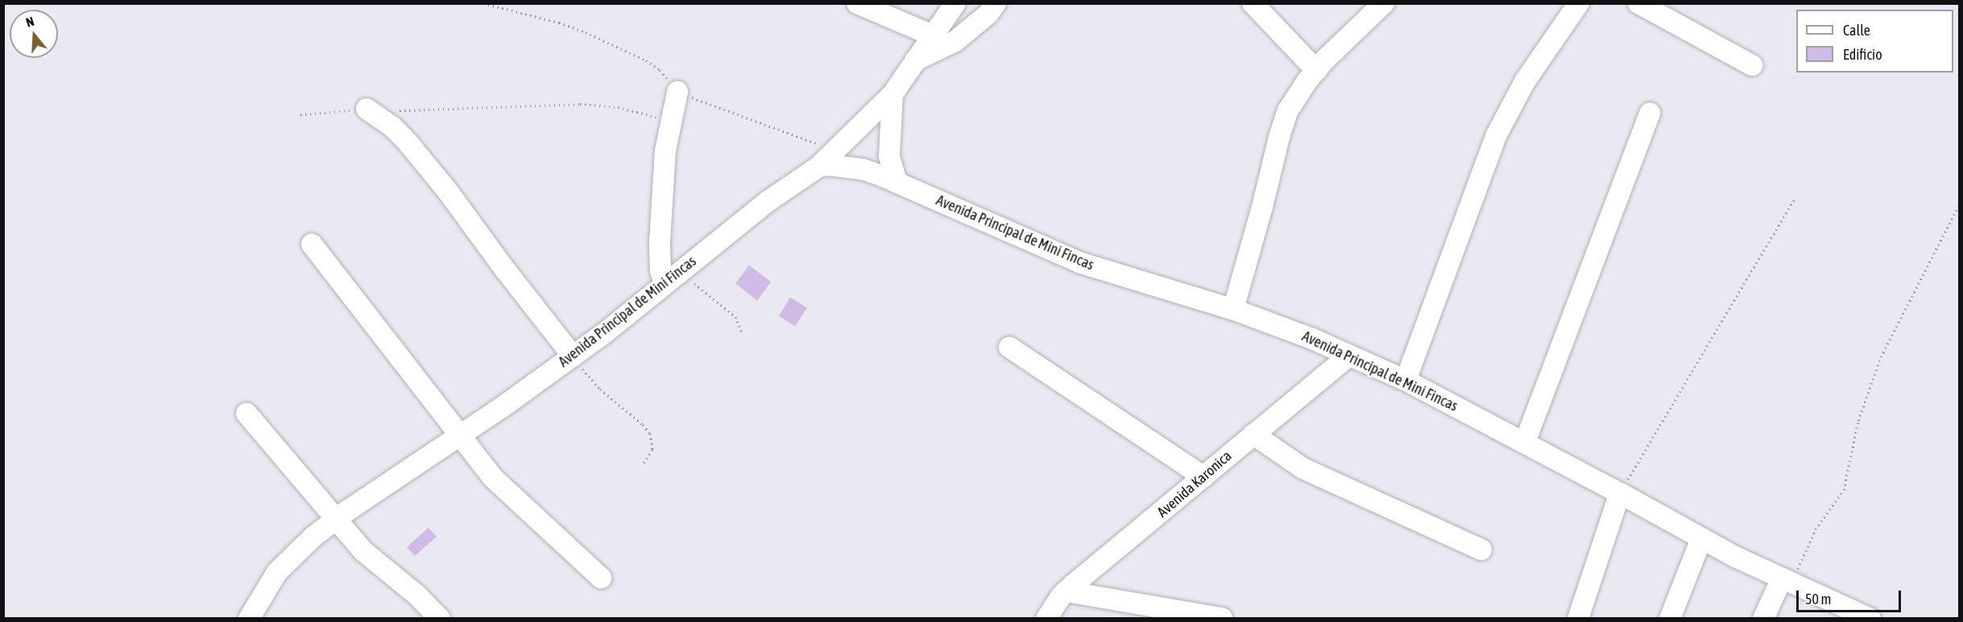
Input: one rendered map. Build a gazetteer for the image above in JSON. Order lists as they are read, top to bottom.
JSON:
{
  "streets": {
    "street": ["Avenida Principal de Mini Fincas", "Avenida Karonica"]
  },
  "crossings": [
    ["Avenida Principal de Mini Fincas", "Avenida Karonica"]
  ],
  "legend": ["Calle", "Edificio"],
  "scale_bar": "50 m",
  "north": "top"
}
